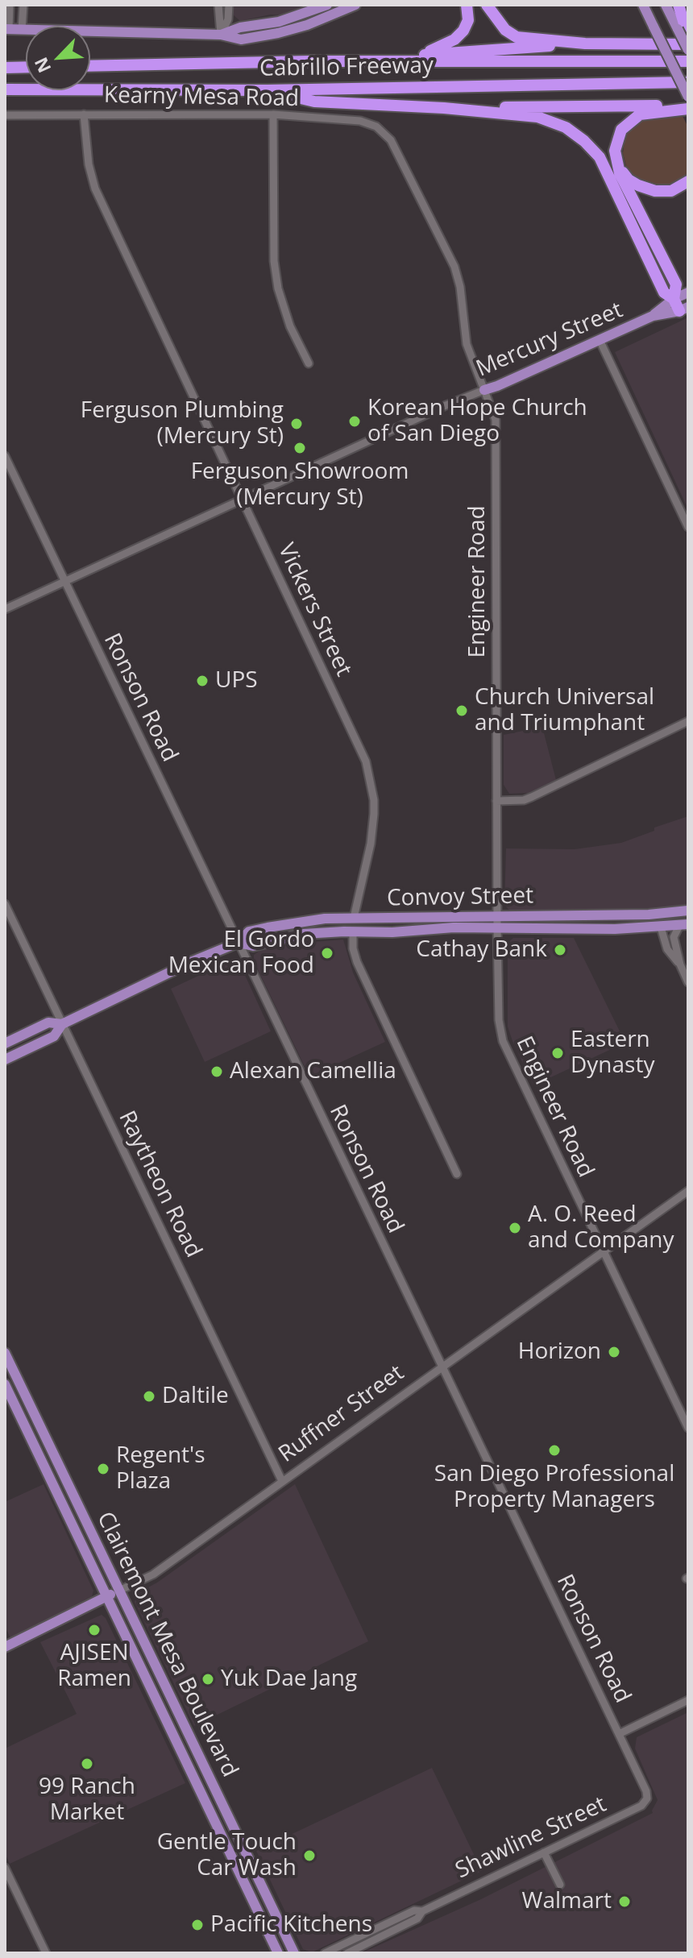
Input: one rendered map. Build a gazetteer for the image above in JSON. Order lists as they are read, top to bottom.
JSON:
{
  "streets": {
    "highway": ["Cabrillo Freeway"],
    "main road": [
      "Mercury Street",
      "Convoy Street",
      "Ruffner Street",
      "Clairemont Mesa Boulevard"
    ],
    "street": [
      "Kearny Mesa Road",
      "Engineer Road",
      "Vickers Street",
      "Ronson Road",
      "Raytheon Road",
      "Shawline Street"
    ]
  },
  "crossings": [
    ["Kearny Mesa Road", "Engineer Road"],
    ["Kearny Mesa Road", "Vickers Street"],
    ["Mercury Street", "Engineer Road"],
    ["Mercury Street", "Vickers Street"],
    ["Mercury Street", "Ronson Road"],
    ["Engineer Road", "Convoy Street"],
    ["Engineer Road", "Ruffner Street"],
    ["Vickers Street", "Convoy Street"],
    ["Ronson Road", "Convoy Street"],
    ["Ronson Road", "Ruffner Street"],
    ["Ronson Road", "Shawline Street"],
    ["Convoy Street", "Raytheon Road"],
    ["Raytheon Road", "Ruffner Street"],
    ["Ruffner Street", "Clairemont Mesa Boulevard"]
  ],
  "places": [
    "Korean Hope Church of San Diego",
    "Ferguson Plumbing (Mercury St)",
    "Ferguson Showroom (Mercury St)",
    "UPS",
    "Church Universal and Triumphant",
    "Cathay Bank",
    "El Gordo Mexican Food",
    "Eastern Dynasty",
    "Alexan Camellia",
    "A. O. Reed and Company",
    "Horizon",
    "Daltile",
    "San Diego Professional Property Managers",
    "Regent's Plaza",
    "AJISEN Ramen",
    "Yuk Dae Jang",
    "99 Ranch Market",
    "Gentle Touch Car Wash",
    "Walmart",
    "Pacific Kitchens"
  ],
  "north": "bottom left"
}
